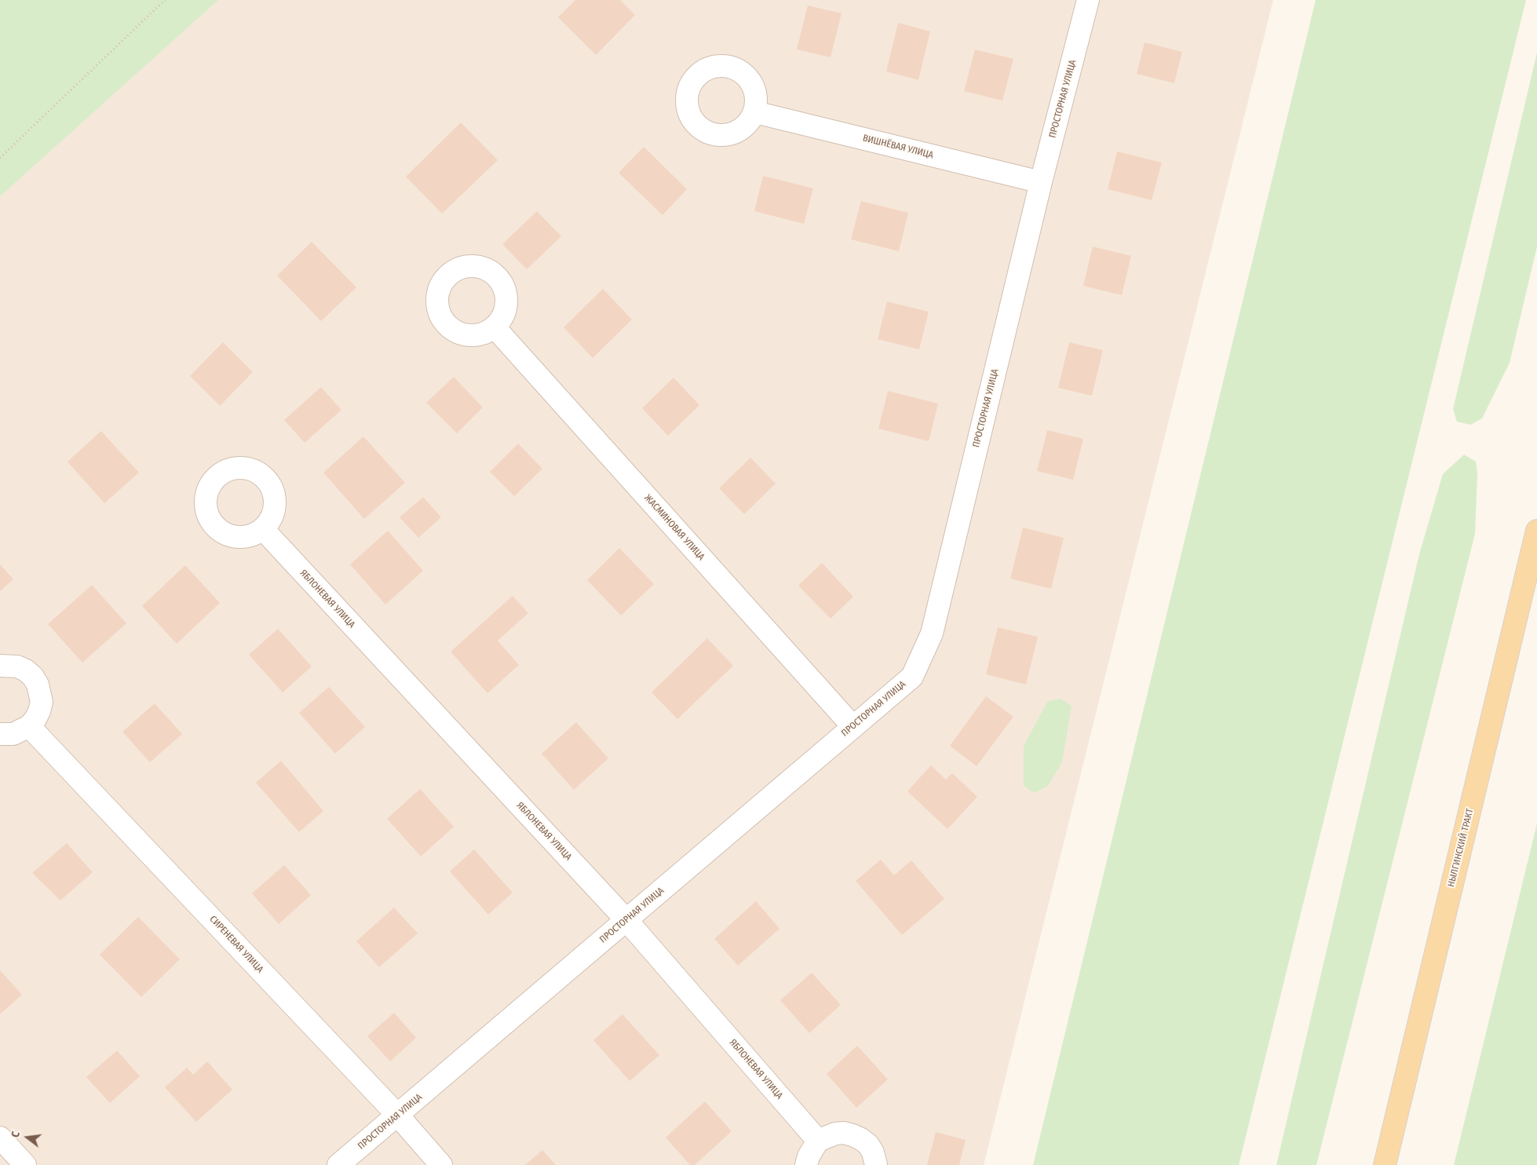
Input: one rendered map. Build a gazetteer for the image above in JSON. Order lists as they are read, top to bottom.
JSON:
{
  "streets": {
    "main road": ["НЫЛГИНСКИЙ ТРАКТ"],
    "street": [
      "ПРОСТОРНАЯ УЛИЦА",
      "ВИШНЁВАЯ УЛИЦА",
      "ЖАСМИНОВАЯ УЛИЦА",
      "ЯБЛОНЕВАЯ УЛИЦА",
      "СИРЕНЕВАЯ УЛИЦА"
    ]
  },
  "crossings": [
    ["ПРОСТОРНАЯ УЛИЦА", "ВИШНЁВАЯ УЛИЦА"],
    ["ПРОСТОРНАЯ УЛИЦА", "ЖАСМИНОВАЯ УЛИЦА"],
    ["ПРОСТОРНАЯ УЛИЦА", "ЯБЛОНЕВАЯ УЛИЦА"],
    ["ПРОСТОРНАЯ УЛИЦА", "СИРЕНЕВАЯ УЛИЦА"]
  ],
  "north": "left"
}
